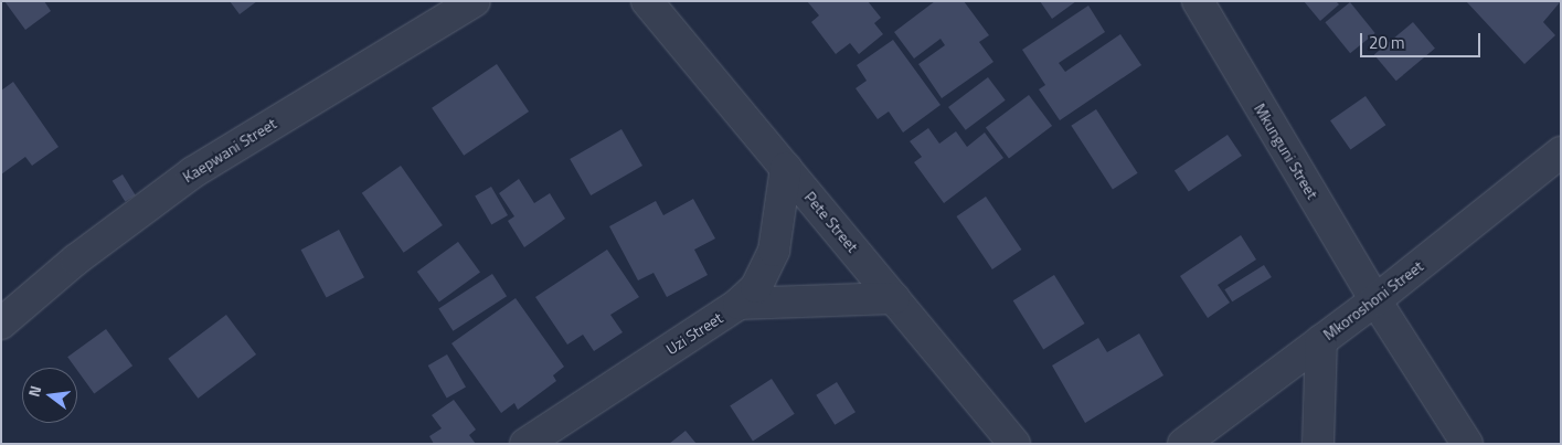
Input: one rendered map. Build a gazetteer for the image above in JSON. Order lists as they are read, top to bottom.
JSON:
{
  "streets": {
    "street": [
      "Kaepwani Street",
      "Mkunguni Street",
      "Pete Street",
      "Mkoroshoni Street",
      "Uzi Street"
    ]
  },
  "crossings": [
    ["Mkunguni Street", "Mkoroshoni Street"],
    ["Pete Street", "Uzi Street"]
  ],
  "scale_bar": "20 m",
  "north": "left"
}
